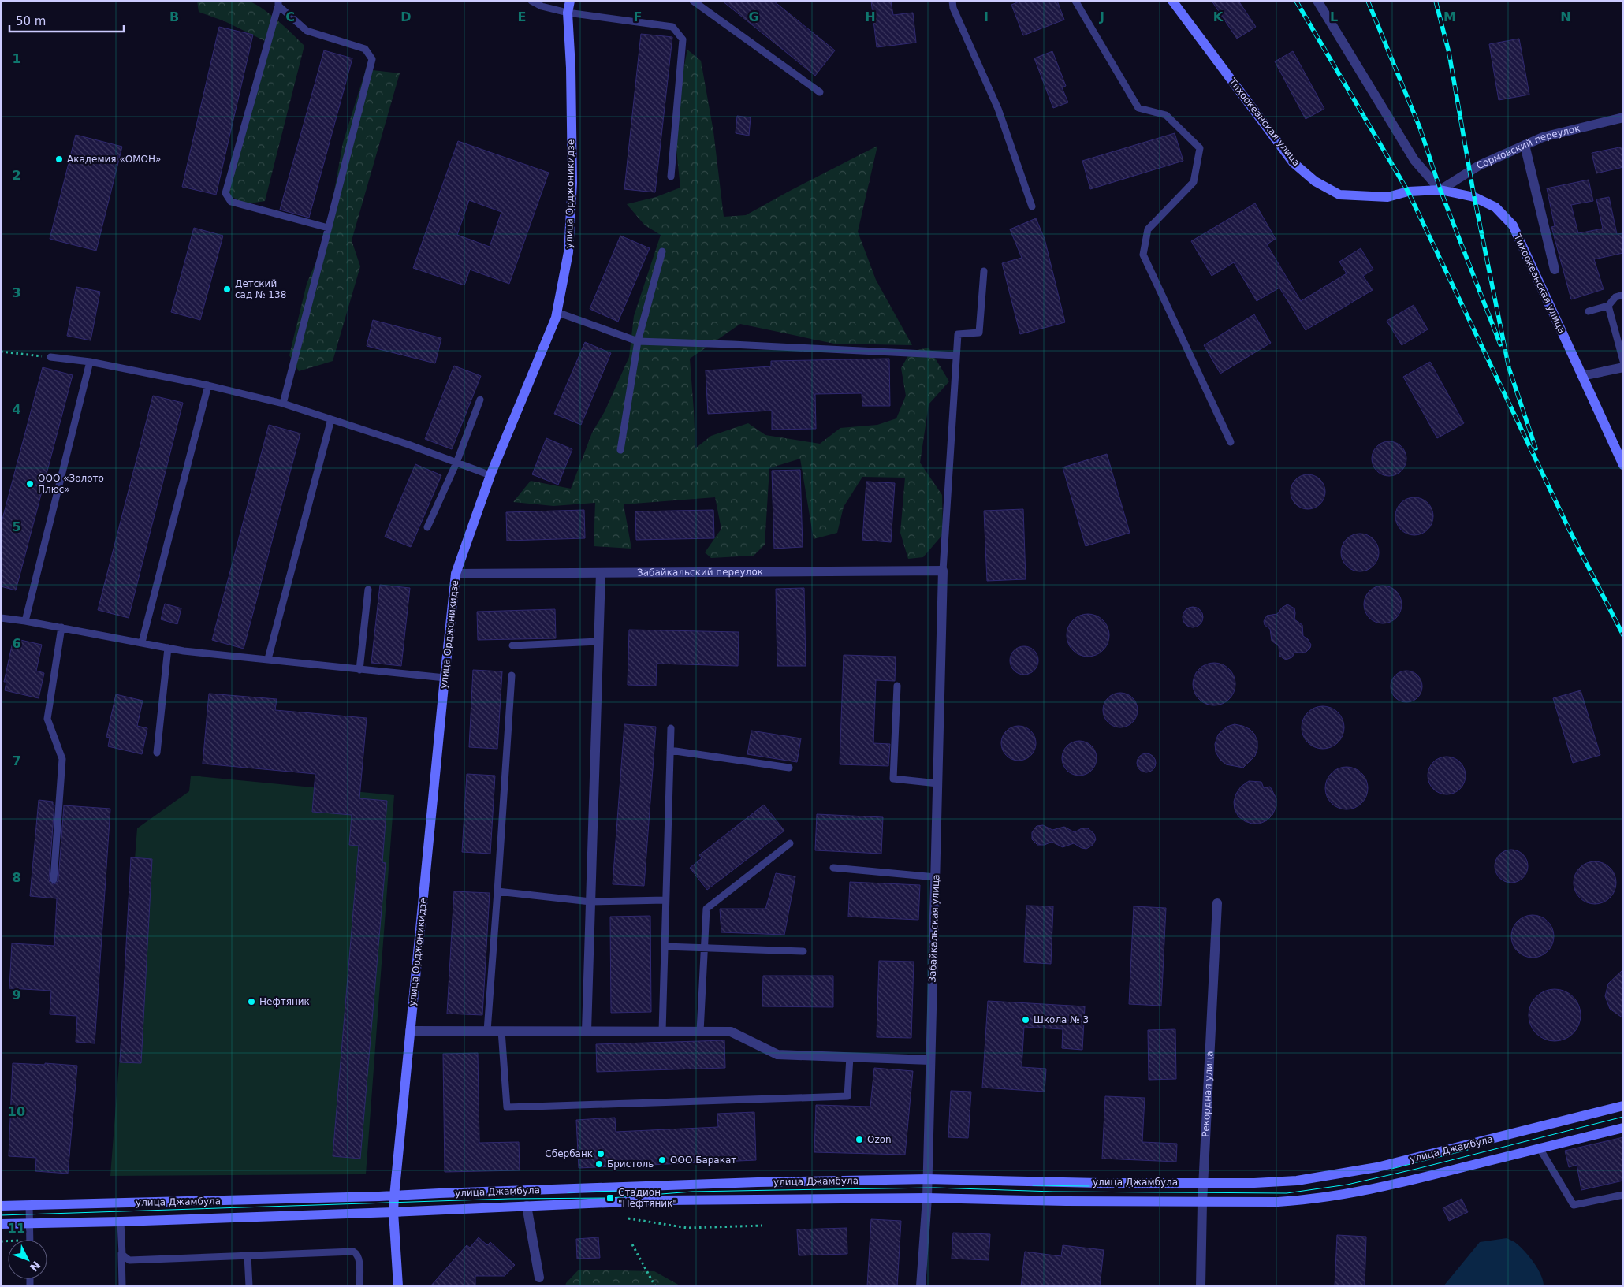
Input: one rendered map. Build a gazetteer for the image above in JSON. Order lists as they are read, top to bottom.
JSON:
{
  "streets": {
    "street": [
      "Тихоокеанская улица",
      "Сормовский переулок",
      "улица Орджоникидзе",
      "Забайкальский переулок",
      "Забайкальская улица",
      "Рекордная улица",
      "улица Джамбула"
    ]
  },
  "crossings": [
    ["Тихоокеанская улица", "Сормовский переулок"],
    ["улица Орджоникидзе", "Забайкальский переулок"],
    ["улица Орджоникидзе", "улица Джамбула"],
    ["Забайкальский переулок", "Забайкальская улица"],
    ["Забайкальская улица", "улица Джамбула"],
    ["Рекордная улица", "улица Джамбула"]
  ],
  "places": {
    "other": [
      "Академия «ОМОН»",
      "Детский сад № 138",
      "ООО «Золото Плюс»",
      "Нефтяник",
      "Школа № 3",
      "Ozon",
      "Сбербанк",
      "ООО Баракат",
      "Бристоль"
    ],
    "transit": ["Стадион \"Нефтяник\""]
  },
  "scale_bar": "50 m",
  "north": "bottom right",
  "grid": {
    "columns": [
      "B",
      "C",
      "D",
      "E",
      "F",
      "G",
      "H",
      "I",
      "J",
      "K",
      "L",
      "M",
      "N"
    ],
    "rows": [
      "1",
      "2",
      "3",
      "4",
      "5",
      "6",
      "7",
      "8",
      "9",
      "10",
      "11"
    ]
  }
}
